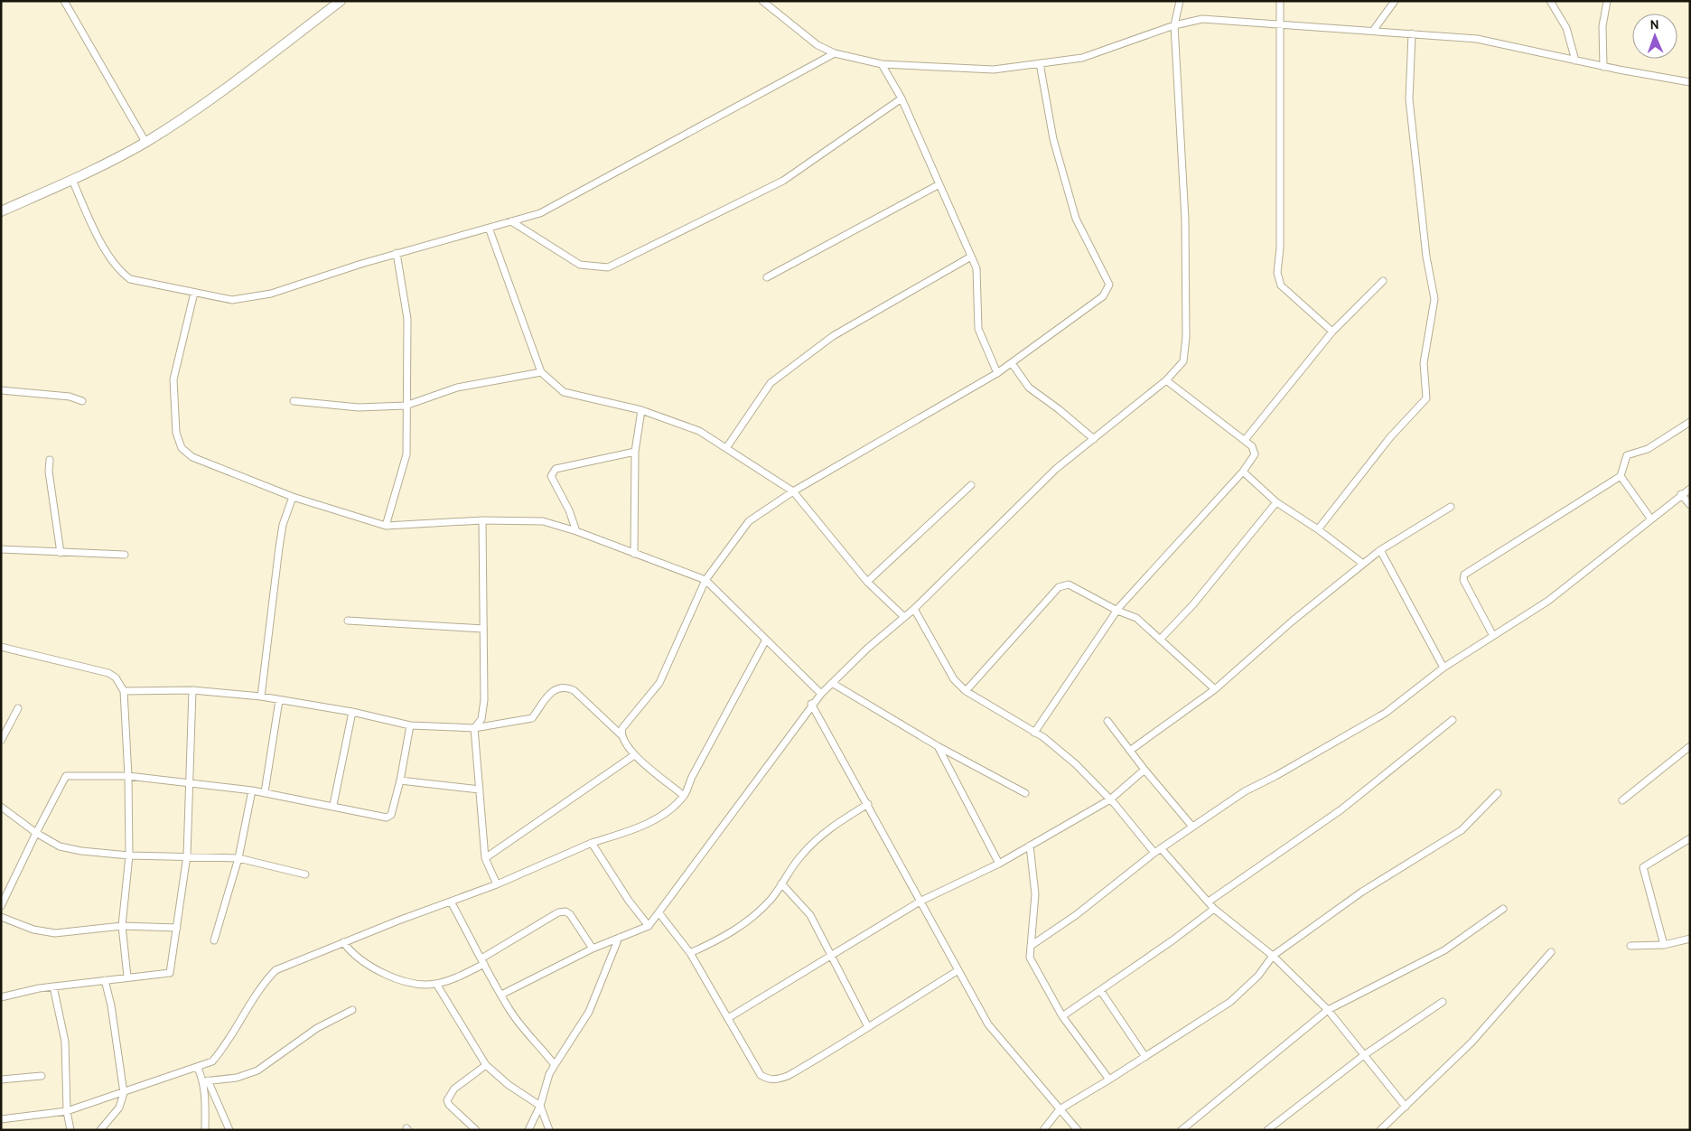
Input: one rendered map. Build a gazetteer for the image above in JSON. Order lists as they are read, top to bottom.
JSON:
{
  "north": "top"
}
